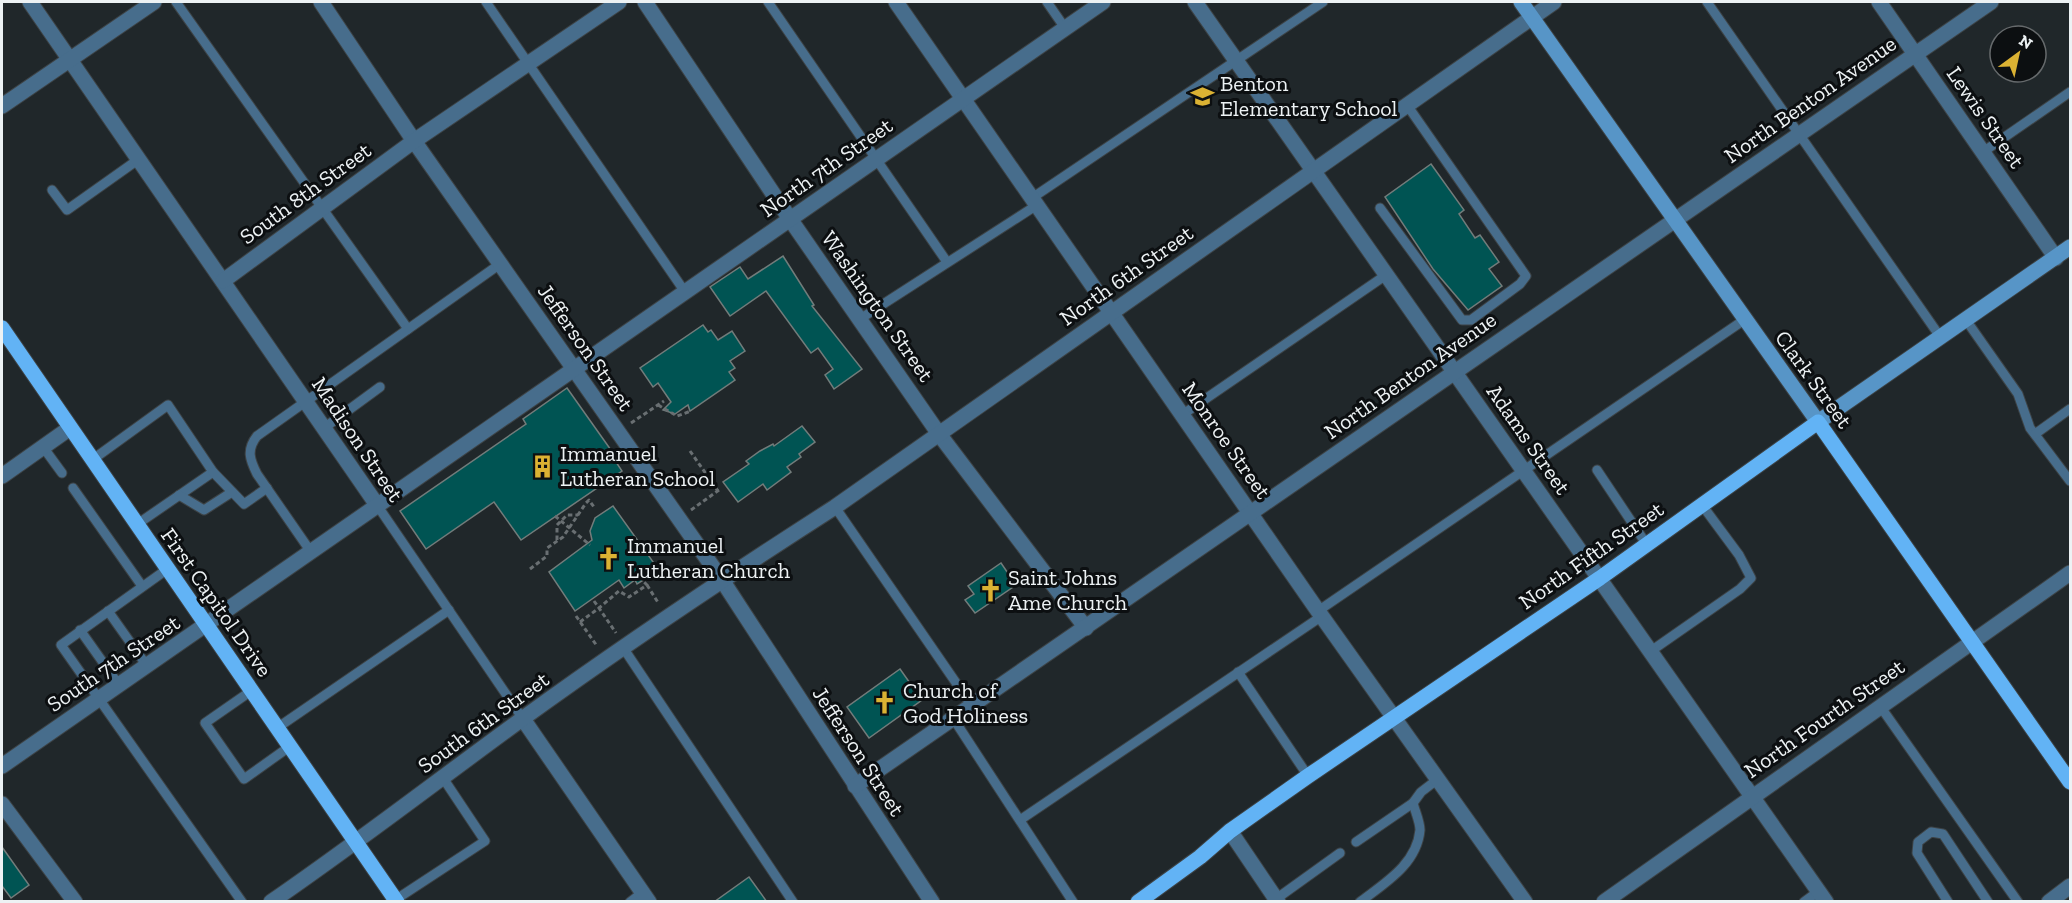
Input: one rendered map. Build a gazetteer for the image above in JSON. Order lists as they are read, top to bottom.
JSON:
{
  "streets": {
    "main road": ["Clark Street", "North Fifth Street", "First Capitol Drive"],
    "street": [
      "North Benton Avenue",
      "Lewis Street",
      "North 7th Street",
      "South 8th Street",
      "North 6th Street",
      "Washington Street",
      "Jefferson Street",
      "Madison Street",
      "Adams Street",
      "Monroe Street",
      "South 7th Street",
      "North Fourth Street",
      "South 6th Street"
    ]
  },
  "crossings": [
    ["North Benton Avenue", "Lewis Street"],
    ["North Benton Avenue", "Washington Street"],
    ["North Benton Avenue", "Jefferson Street"],
    ["North Benton Avenue", "Clark Street"],
    ["North Benton Avenue", "Adams Street"],
    ["North Benton Avenue", "Monroe Street"],
    ["Lewis Street", "North Fifth Street"],
    ["North 7th Street", "Washington Street"],
    ["North 7th Street", "Jefferson Street"],
    ["North 7th Street", "Monroe Street"],
    ["North 7th Street", "South 7th Street"],
    ["South 8th Street", "Jefferson Street"],
    ["South 8th Street", "Madison Street"],
    ["North 6th Street", "Washington Street"],
    ["North 6th Street", "Jefferson Street"],
    ["North 6th Street", "Clark Street"],
    ["North 6th Street", "Adams Street"],
    ["North 6th Street", "Monroe Street"],
    ["North 6th Street", "South 6th Street"],
    ["Jefferson Street", "South 7th Street"],
    ["Jefferson Street", "South 6th Street"],
    ["Clark Street", "North Fifth Street"],
    ["Clark Street", "North Fourth Street"],
    ["Madison Street", "South 7th Street"],
    ["Madison Street", "South 6th Street"],
    ["Adams Street", "North Fifth Street"],
    ["Adams Street", "North Fourth Street"],
    ["Monroe Street", "North Fifth Street"],
    ["First Capitol Drive", "South 7th Street"],
    ["First Capitol Drive", "South 6th Street"]
  ],
  "places": {
    "school or university": ["Benton Elementary School"],
    "building": ["Immanuel Lutheran School"],
    "church": ["Immanuel Lutheran Church", "Saint Johns Ame Church", "Church of God Holiness"]
  },
  "north": "top right"
}
